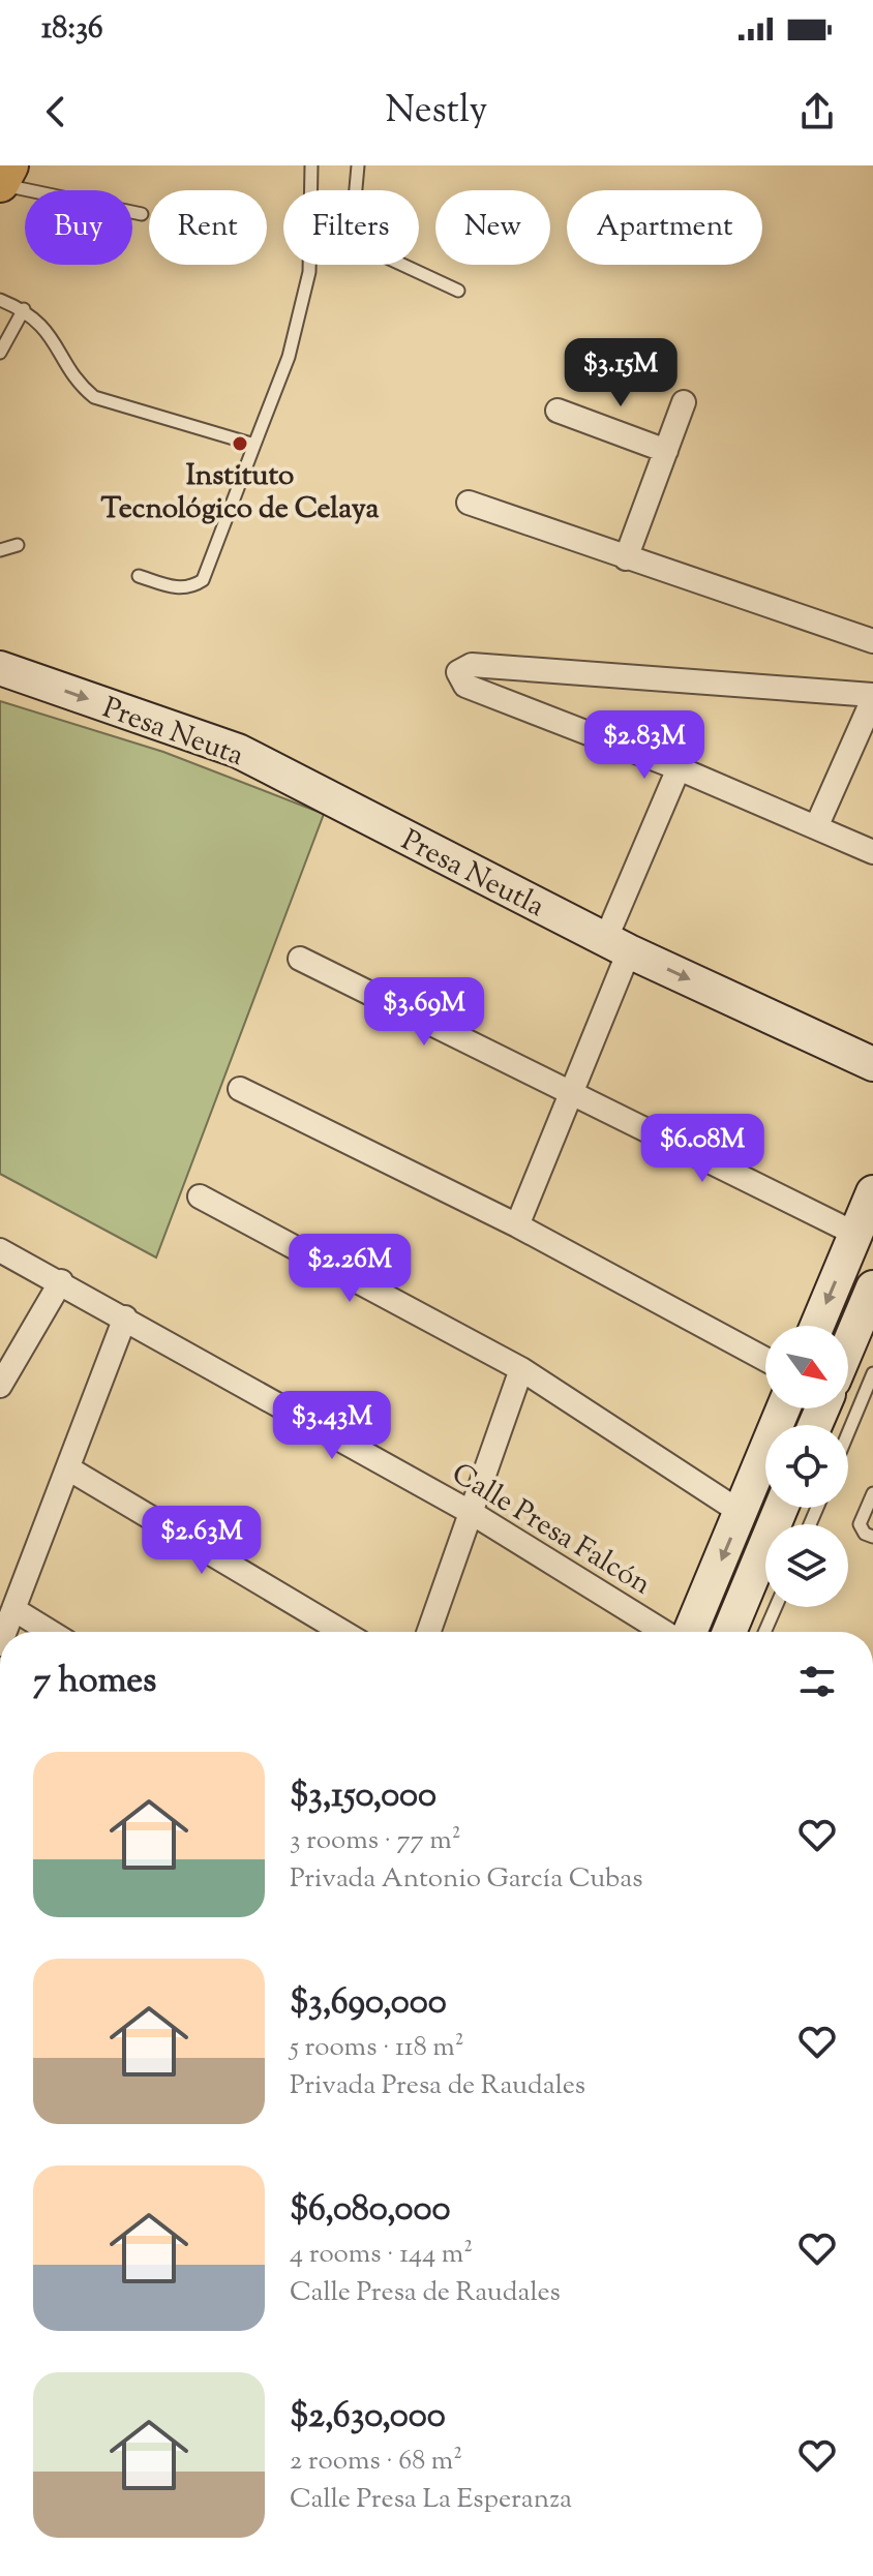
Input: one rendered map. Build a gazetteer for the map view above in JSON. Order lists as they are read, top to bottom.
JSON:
{
  "streets": {
    "street": ["Presa Neuta", "Presa Neutla", "Calle Presa Falcón"]
  },
  "crossings": [
    ["Presa Neuta", "Presa Neutla"]
  ],
  "one_way": ["Presa Neuta"],
  "places": ["Instituto Tecnológico de Celaya"],
  "north": "bottom right",
  "page": {
    "status": "18:36",
    "header": "Nestly",
    "chip": [
      "Buy",
      "Rent",
      "Filters",
      "New",
      "Apartment"
    ],
    "price": [
      "$3.15M",
      "$2.83M",
      "$3.69M",
      "$6.08M",
      "$2.26M",
      "$3.43M",
      "$2.63M"
    ],
    "heading": "7 homes",
    "list": [
      {
        "name": "$3,150,000",
        "note": "3 rooms · 77 m² · Privada Antonio García Cubas"
      },
      {
        "name": "$3,690,000",
        "note": "5 rooms · 118 m² · Privada Presa de Raudales"
      },
      {
        "name": "$6,080,000",
        "note": "4 rooms · 144 m² · Calle Presa de Raudales"
      },
      {
        "name": "$2,630,000",
        "note": "2 rooms · 68 m² · Calle Presa La Esperanza"
      }
    ]
  }
}
